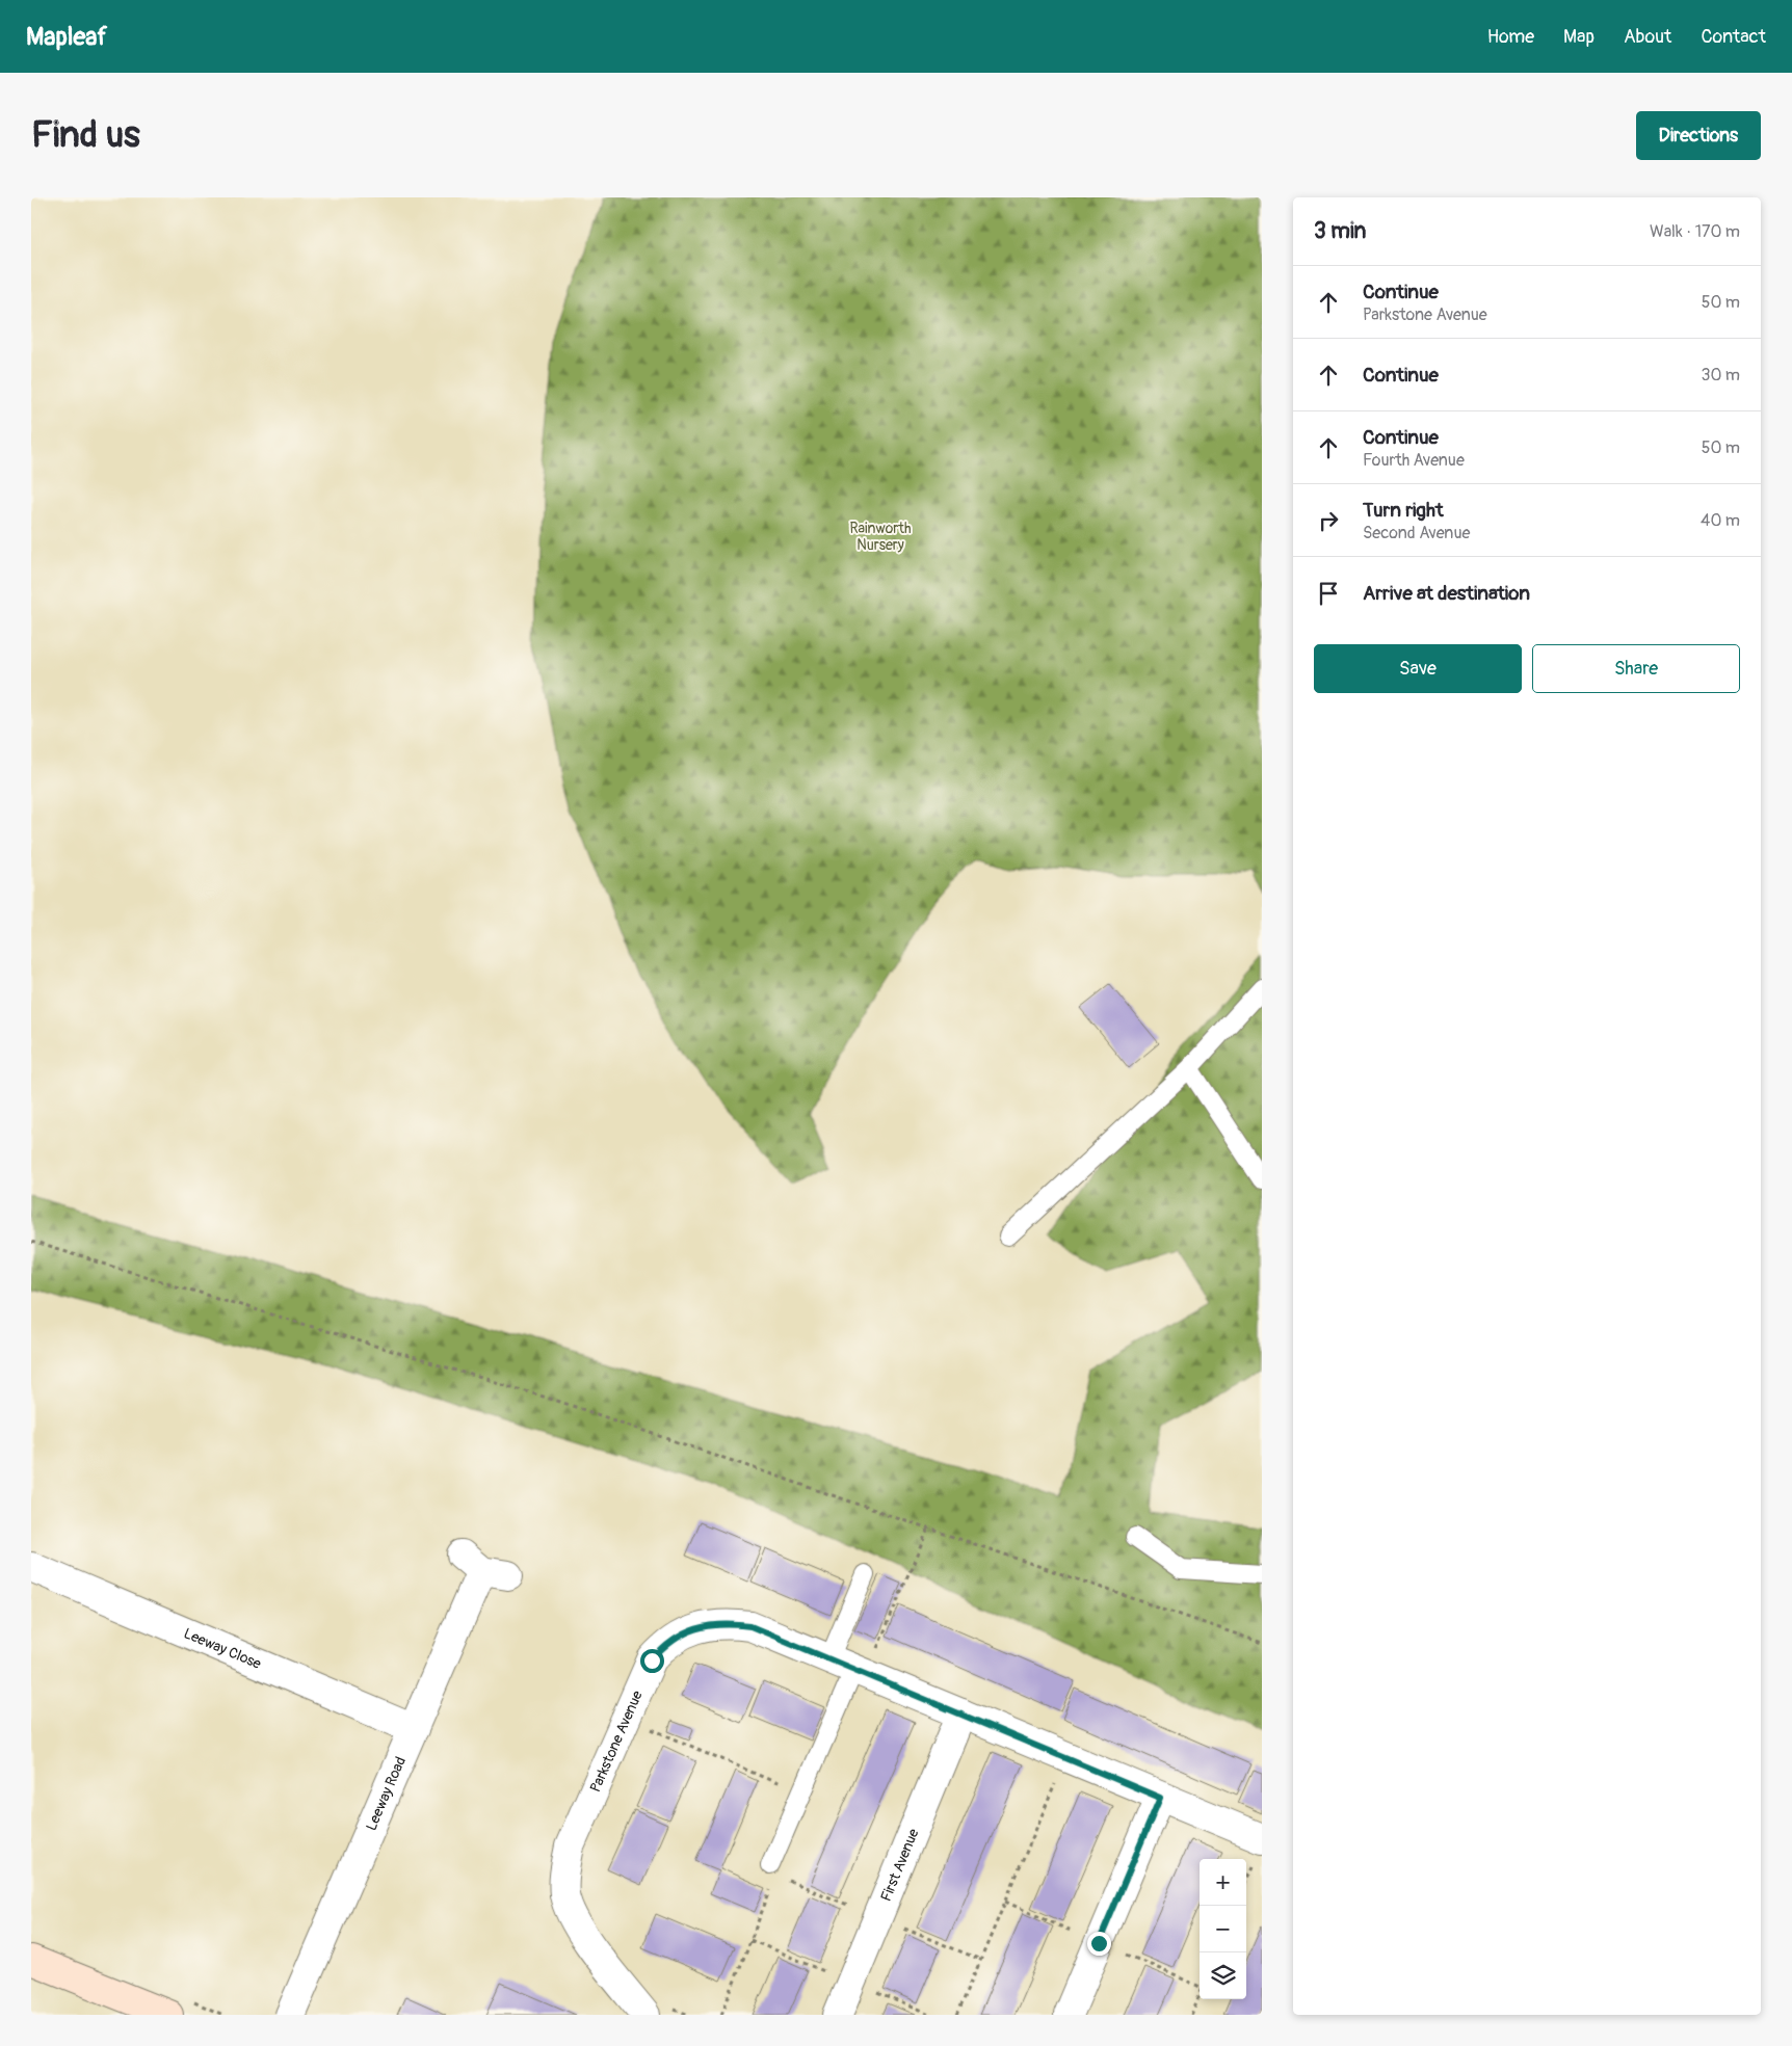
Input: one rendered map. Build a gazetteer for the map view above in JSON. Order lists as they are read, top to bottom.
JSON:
{
  "streets": {
    "street": [
      "Leeway Close",
      "Parkstone Avenue",
      "Leeway Road",
      "First Avenue"
    ]
  },
  "crossings": [
    ["Leeway Close", "Leeway Road"],
    ["Parkstone Avenue", "First Avenue"]
  ],
  "parks": ["Rainworth Nursery"],
  "page": {
    "header": "Mapleaf",
    "nav": [
      "Home",
      "Map",
      "About",
      "Contact"
    ],
    "buttons": [
      "Directions",
      ["Save", "Share"]
    ],
    "title": "Find us",
    "heading": ["3 min", "Walk · 170 m"],
    "list": [
      ["Continue", "Parkstone Avenue", "50 m"],
      ["Continue", "30 m"],
      ["Continue", "Fourth Avenue", "50 m"],
      ["Turn right", "Second Avenue", "40 m"],
      "Arrive at destination"
    ],
    "map_buttons": ["+", "−"]
  }
}
